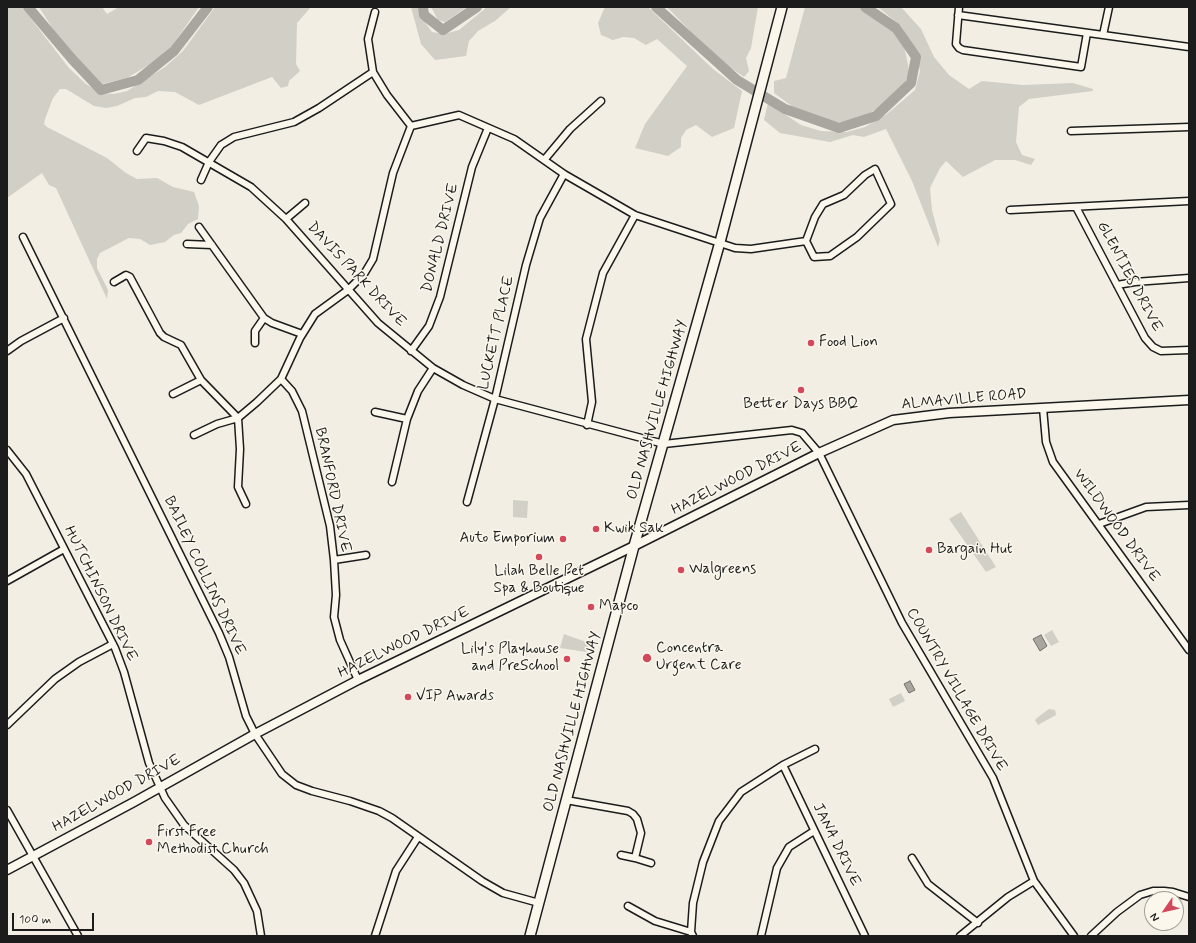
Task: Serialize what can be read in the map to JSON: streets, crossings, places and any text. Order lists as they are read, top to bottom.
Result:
{
  "streets": {
    "main road": ["OLD NASHVILLE HIGHWAY"],
    "street": [
      "DONALD DRIVE",
      "DAVIS PARK DRIVE",
      "GLENTIES DRIVE",
      "LUCKETT PLACE",
      "ALMAVILLE ROAD",
      "HAZELWOOD DRIVE",
      "BRANFORD DRIVE",
      "WILDWOOD DRIVE",
      "BAILEY COLLINS DRIVE",
      "HUTCHINSON DRIVE",
      "COUNTRY VILLAGE DRIVE",
      "JANA DRIVE"
    ]
  },
  "crossings": [
    ["DONALD DRIVE", "DAVIS PARK DRIVE"],
    ["DAVIS PARK DRIVE", "LUCKETT PLACE"],
    ["DAVIS PARK DRIVE", "OLD NASHVILLE HIGHWAY"],
    ["ALMAVILLE ROAD", "HAZELWOOD DRIVE"],
    ["ALMAVILLE ROAD", "WILDWOOD DRIVE"],
    ["ALMAVILLE ROAD", "COUNTRY VILLAGE DRIVE"],
    ["OLD NASHVILLE HIGHWAY", "HAZELWOOD DRIVE"],
    ["OLD NASHVILLE HIGHWAY", "BAILEY COLLINS DRIVE"],
    ["HAZELWOOD DRIVE", "BRANFORD DRIVE"],
    ["HAZELWOOD DRIVE", "BAILEY COLLINS DRIVE"],
    ["HAZELWOOD DRIVE", "HUTCHINSON DRIVE"],
    ["HAZELWOOD DRIVE", "COUNTRY VILLAGE DRIVE"]
  ],
  "places": [
    "Food Lion",
    "Better Days BBQ",
    "Kwik Sak",
    "Auto Emporium",
    "Bargain Hut",
    "Lilah Belle Pet Spa & Boutique",
    "Walgreens",
    "Mapco",
    "Concentra Urgent Care",
    "Lily's Playhouse and PreSchool",
    "VIP Awards",
    "First Free Methodist Church"
  ],
  "scale_bar": "100 m",
  "north": "bottom left"
}
